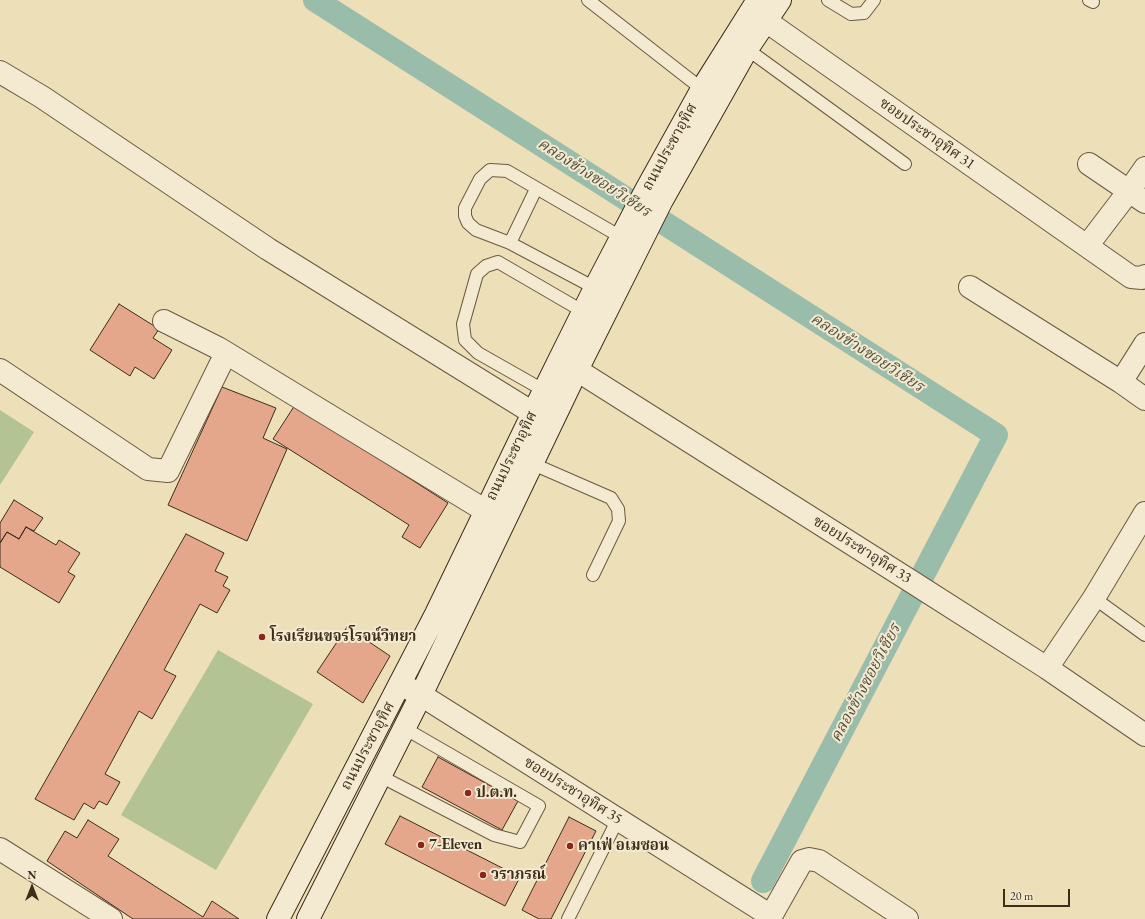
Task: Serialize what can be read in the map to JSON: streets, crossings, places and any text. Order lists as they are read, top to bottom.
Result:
{
  "streets": {
    "street": [
      "ซอยประชาอุทิศ 31",
      "ถนนประชาอุทิศ",
      "ซอยประชาอุทิศ 33",
      "ซอยประชาอุทิศ 35"
    ]
  },
  "crossings": [
    ["ซอยประชาอุทิศ 31", "ถนนประชาอุทิศ"],
    ["ถนนประชาอุทิศ", "ซอยประชาอุทิศ 33"],
    ["ถนนประชาอุทิศ", "ซอยประชาอุทิศ 35"]
  ],
  "water": ["คลองข้างซอยวิเชียร"],
  "places": [
    "โรงเรียนขจรโรจน์วิทยา",
    "ป.ต.ท.",
    "7-Eleven",
    "คาเฟ่ อเมซอน",
    "วราภรณ์"
  ],
  "scale_bar": "20 m",
  "north": "top"
}
